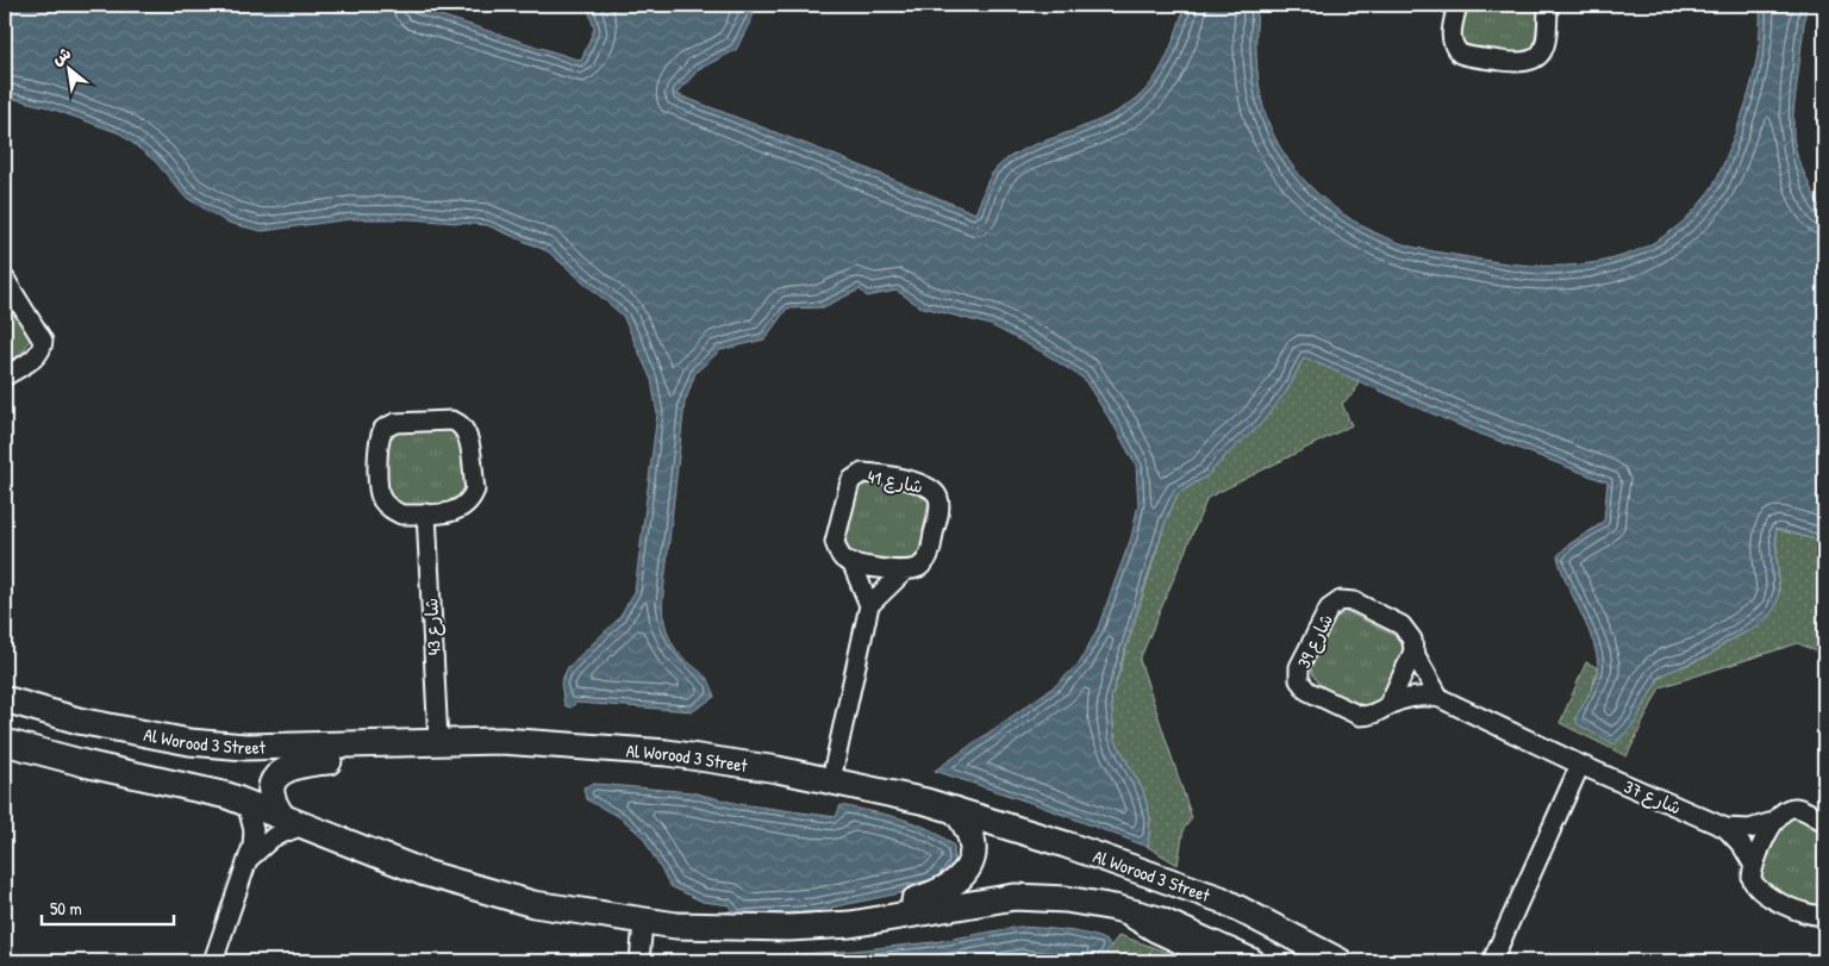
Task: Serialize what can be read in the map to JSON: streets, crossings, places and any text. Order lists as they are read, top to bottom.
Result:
{
  "streets": {
    "street": [
      "شارع 41",
      "شارع 43",
      "شارع 39",
      "Al Worood 3 Street",
      "شارع 37"
    ]
  },
  "crossings": [
    ["شارع 43", "Al Worood 3 Street"],
    ["شارع 39", "شارع 37"]
  ],
  "scale_bar": "50 m",
  "north": "top left"
}
